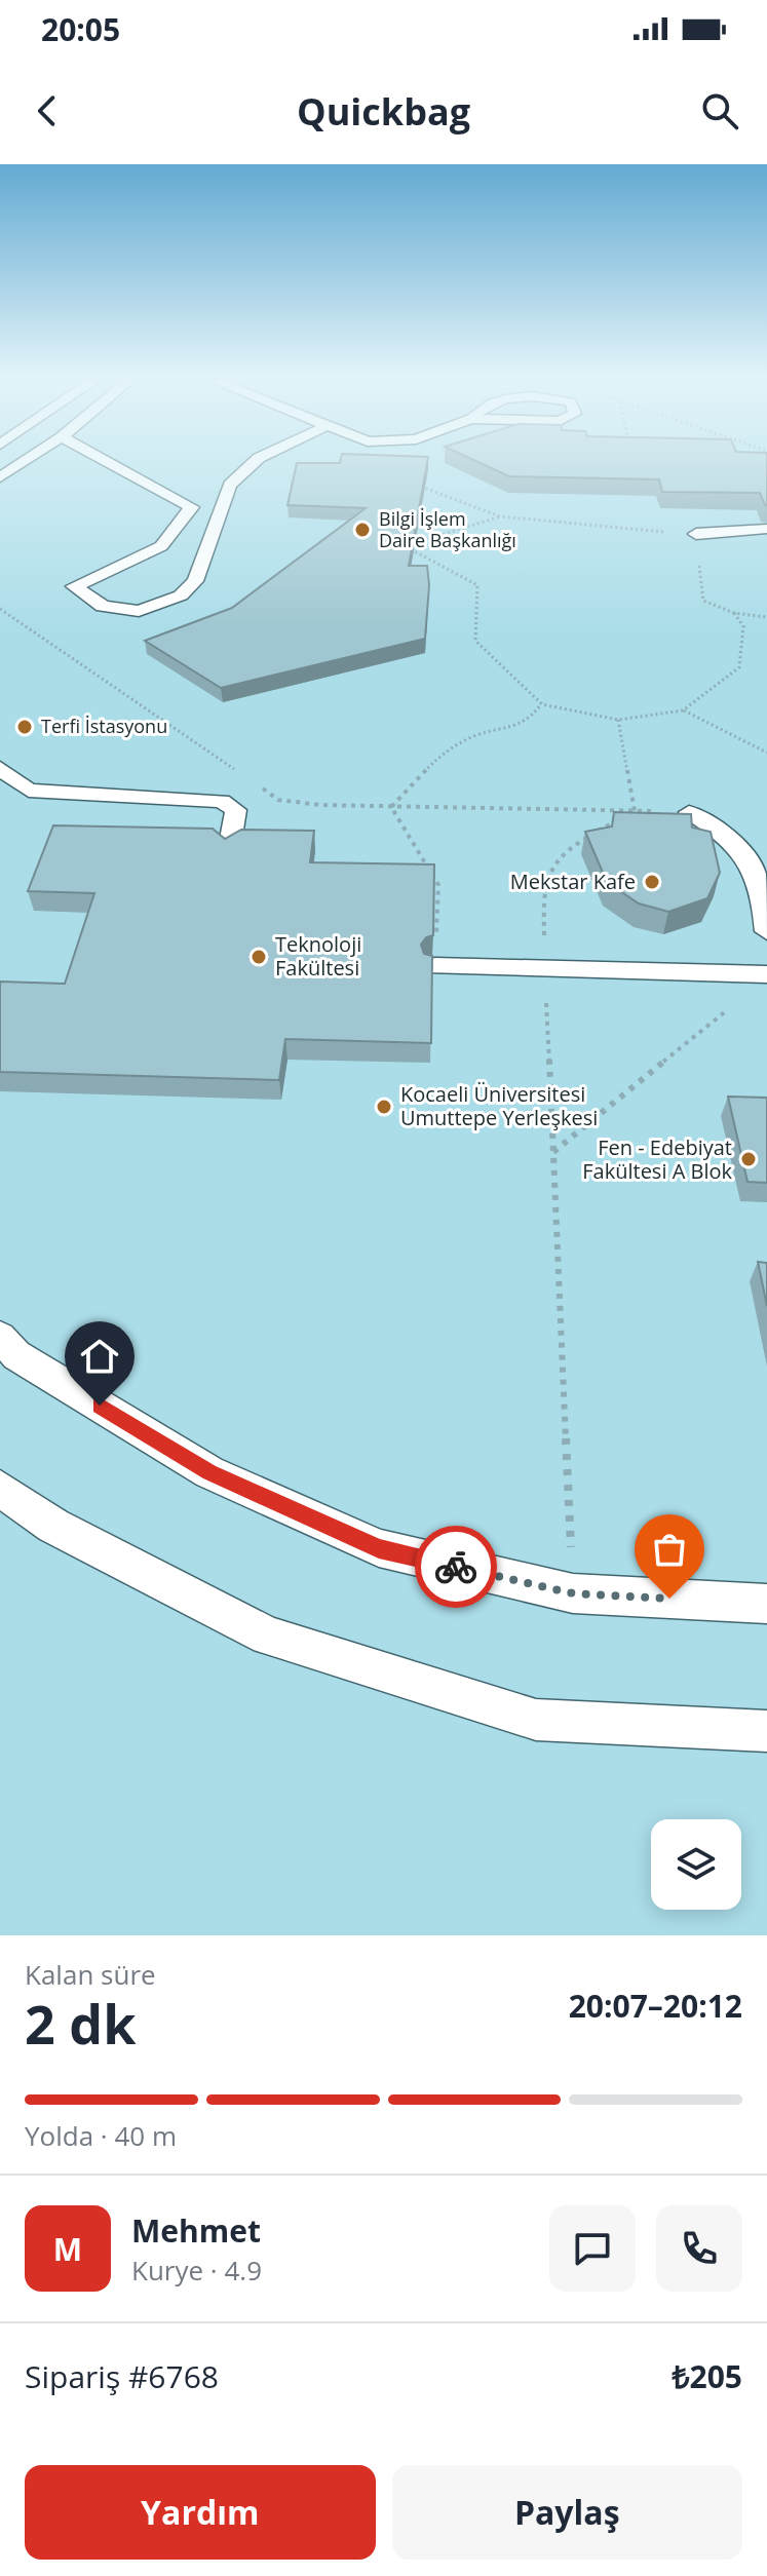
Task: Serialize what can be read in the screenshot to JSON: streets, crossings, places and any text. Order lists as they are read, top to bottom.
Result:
{
  "places": [
    "Bilgi İşlem Daire Başkanlığı",
    "Terfi İstasyonu",
    "Mekstar Kafe",
    "Teknoloji Fakültesi",
    "Kocaeli Üniversitesi Umuttepe Yerleşkesi",
    "Fen - Edebiyat Fakültesi A Blok"
  ],
  "page": {
    "status": "20:05",
    "header": "Quickbag",
    "heading": ["2 dk", "Kalan süre", "20:07–20:12"],
    "panel": [
      "Mehmet",
      "Kurye · 4.9",
      "Sipariş #6768",
      "₺205"
    ],
    "bar": "Yolda · 40 m",
    "round": "M",
    "buttons": ["Yardım", "Paylaş"]
  }
}
